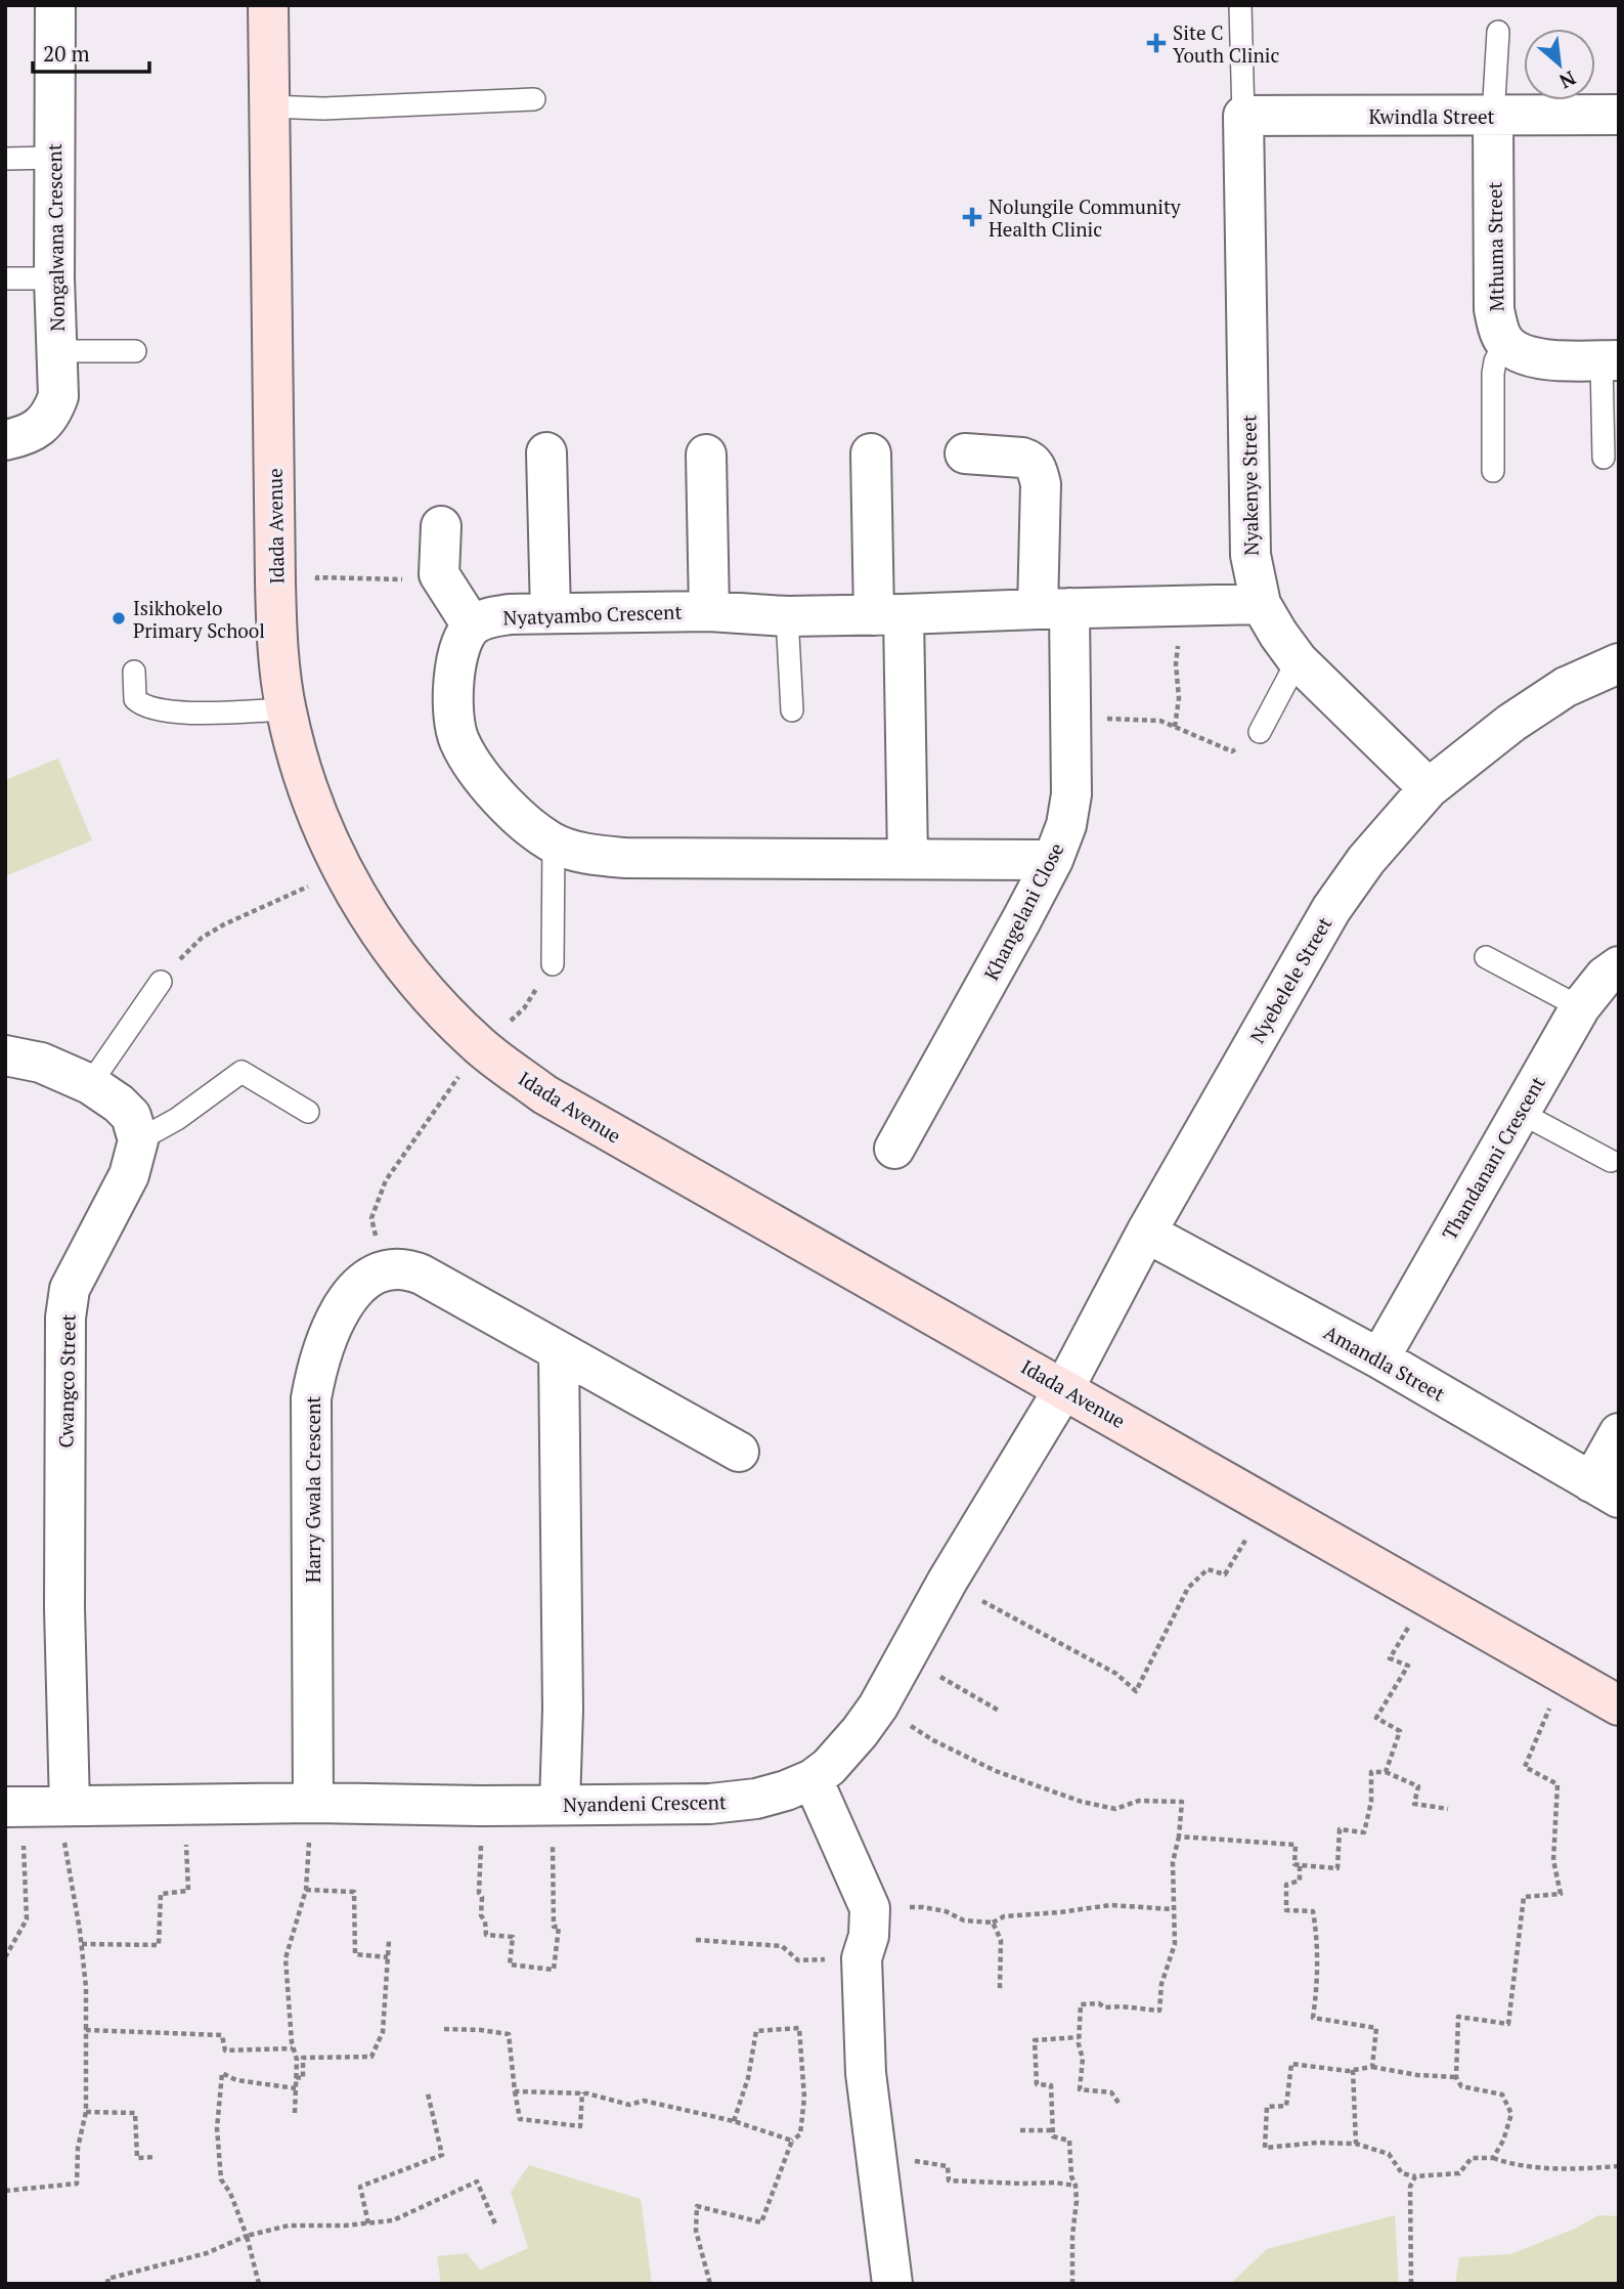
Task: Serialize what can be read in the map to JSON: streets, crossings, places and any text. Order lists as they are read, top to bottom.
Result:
{
  "streets": {
    "street": [
      "Kwindla Street",
      "Nongalwana Crescent",
      "Mthuma Street",
      "Nyakenye Street",
      "Idada Avenue",
      "Nyatyambo Crescent",
      "Khangelani Close",
      "Nyebelele Street",
      "Thandanani Crescent",
      "Amandla Street",
      "Cwangco Street",
      "Harry Gwala Crescent",
      "Nyandeni Crescent"
    ]
  },
  "crossings": [
    ["Kwindla Street", "Mthuma Street"],
    ["Kwindla Street", "Nyakenye Street"],
    ["Nyakenye Street", "Nyatyambo Crescent"],
    ["Nyakenye Street", "Nyebelele Street"],
    ["Idada Avenue", "Nyebelele Street"],
    ["Idada Avenue", "Nyandeni Crescent"],
    ["Nyatyambo Crescent", "Khangelani Close"],
    ["Nyebelele Street", "Amandla Street"],
    ["Nyebelele Street", "Nyandeni Crescent"],
    ["Thandanani Crescent", "Amandla Street"],
    ["Cwangco Street", "Nyandeni Crescent"],
    ["Harry Gwala Crescent", "Nyandeni Crescent"]
  ],
  "places": {
    "health": ["Site C Youth Clinic", "Nolungile Community Health Clinic"],
    "other": ["Isikhokelo Primary School"]
  },
  "scale_bar": "20 m",
  "north": "bottom right"
}
